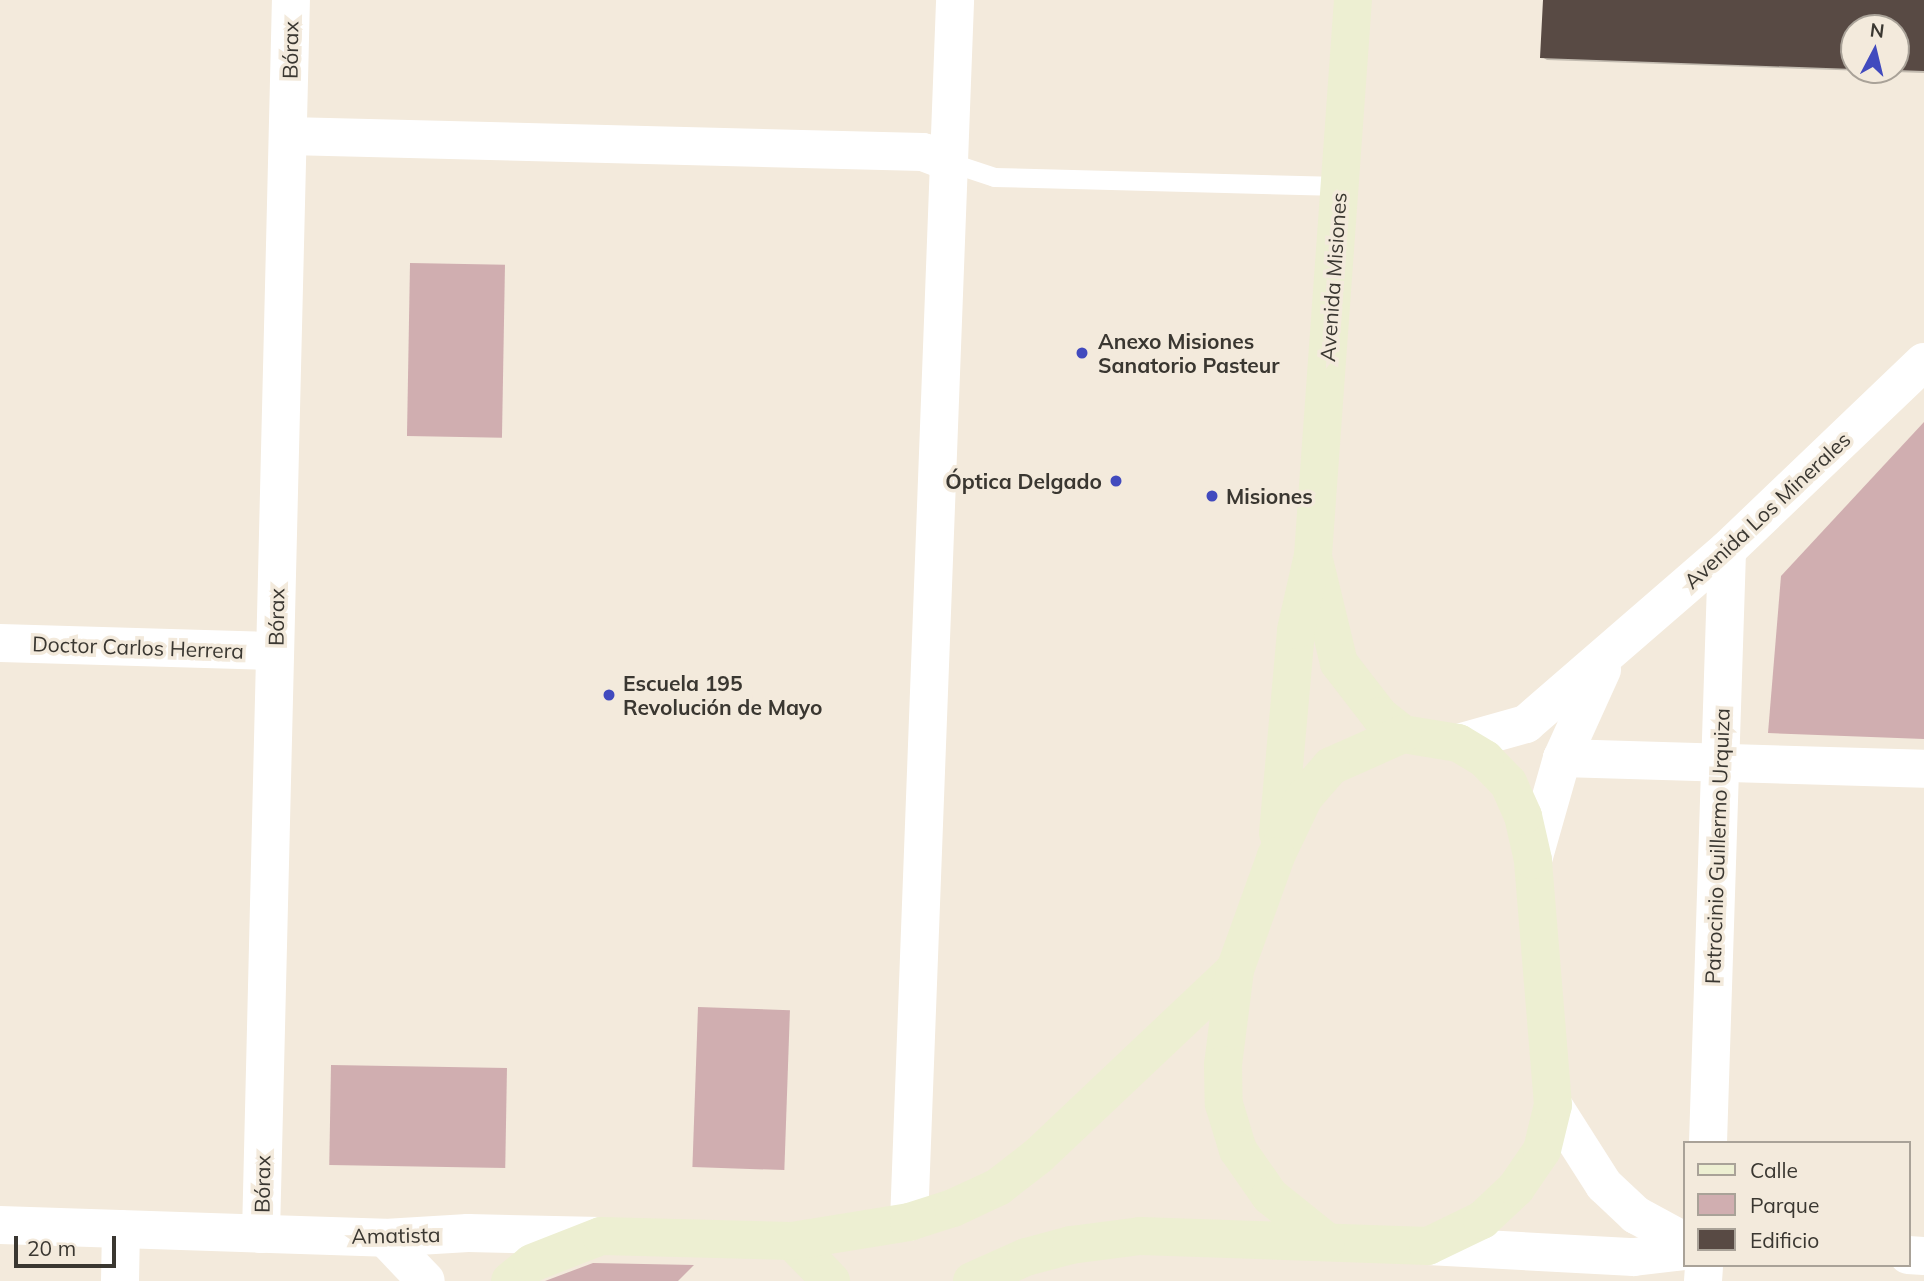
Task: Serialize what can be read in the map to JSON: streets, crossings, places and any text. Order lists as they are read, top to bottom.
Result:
{
  "streets": {
    "main road": ["Avenida Misiones", "Amatista"],
    "street": [
      "Bórax",
      "Avenida Los Minerales",
      "Doctor Carlos Herrera",
      "Patrocinio Guillermo Urquiza"
    ]
  },
  "crossings": [
    ["Bórax", "Doctor Carlos Herrera"],
    ["Bórax", "Amatista"],
    ["Avenida Los Minerales", "Patrocinio Guillermo Urquiza"]
  ],
  "places": [
    "Anexo Misiones Sanatorio Pasteur",
    "Óptica Delgado",
    "Misiones",
    "Escuela 195 Revolución de Mayo"
  ],
  "legend": ["Calle", "Parque", "Edificio"],
  "scale_bar": "20 m",
  "north": "top"
}
